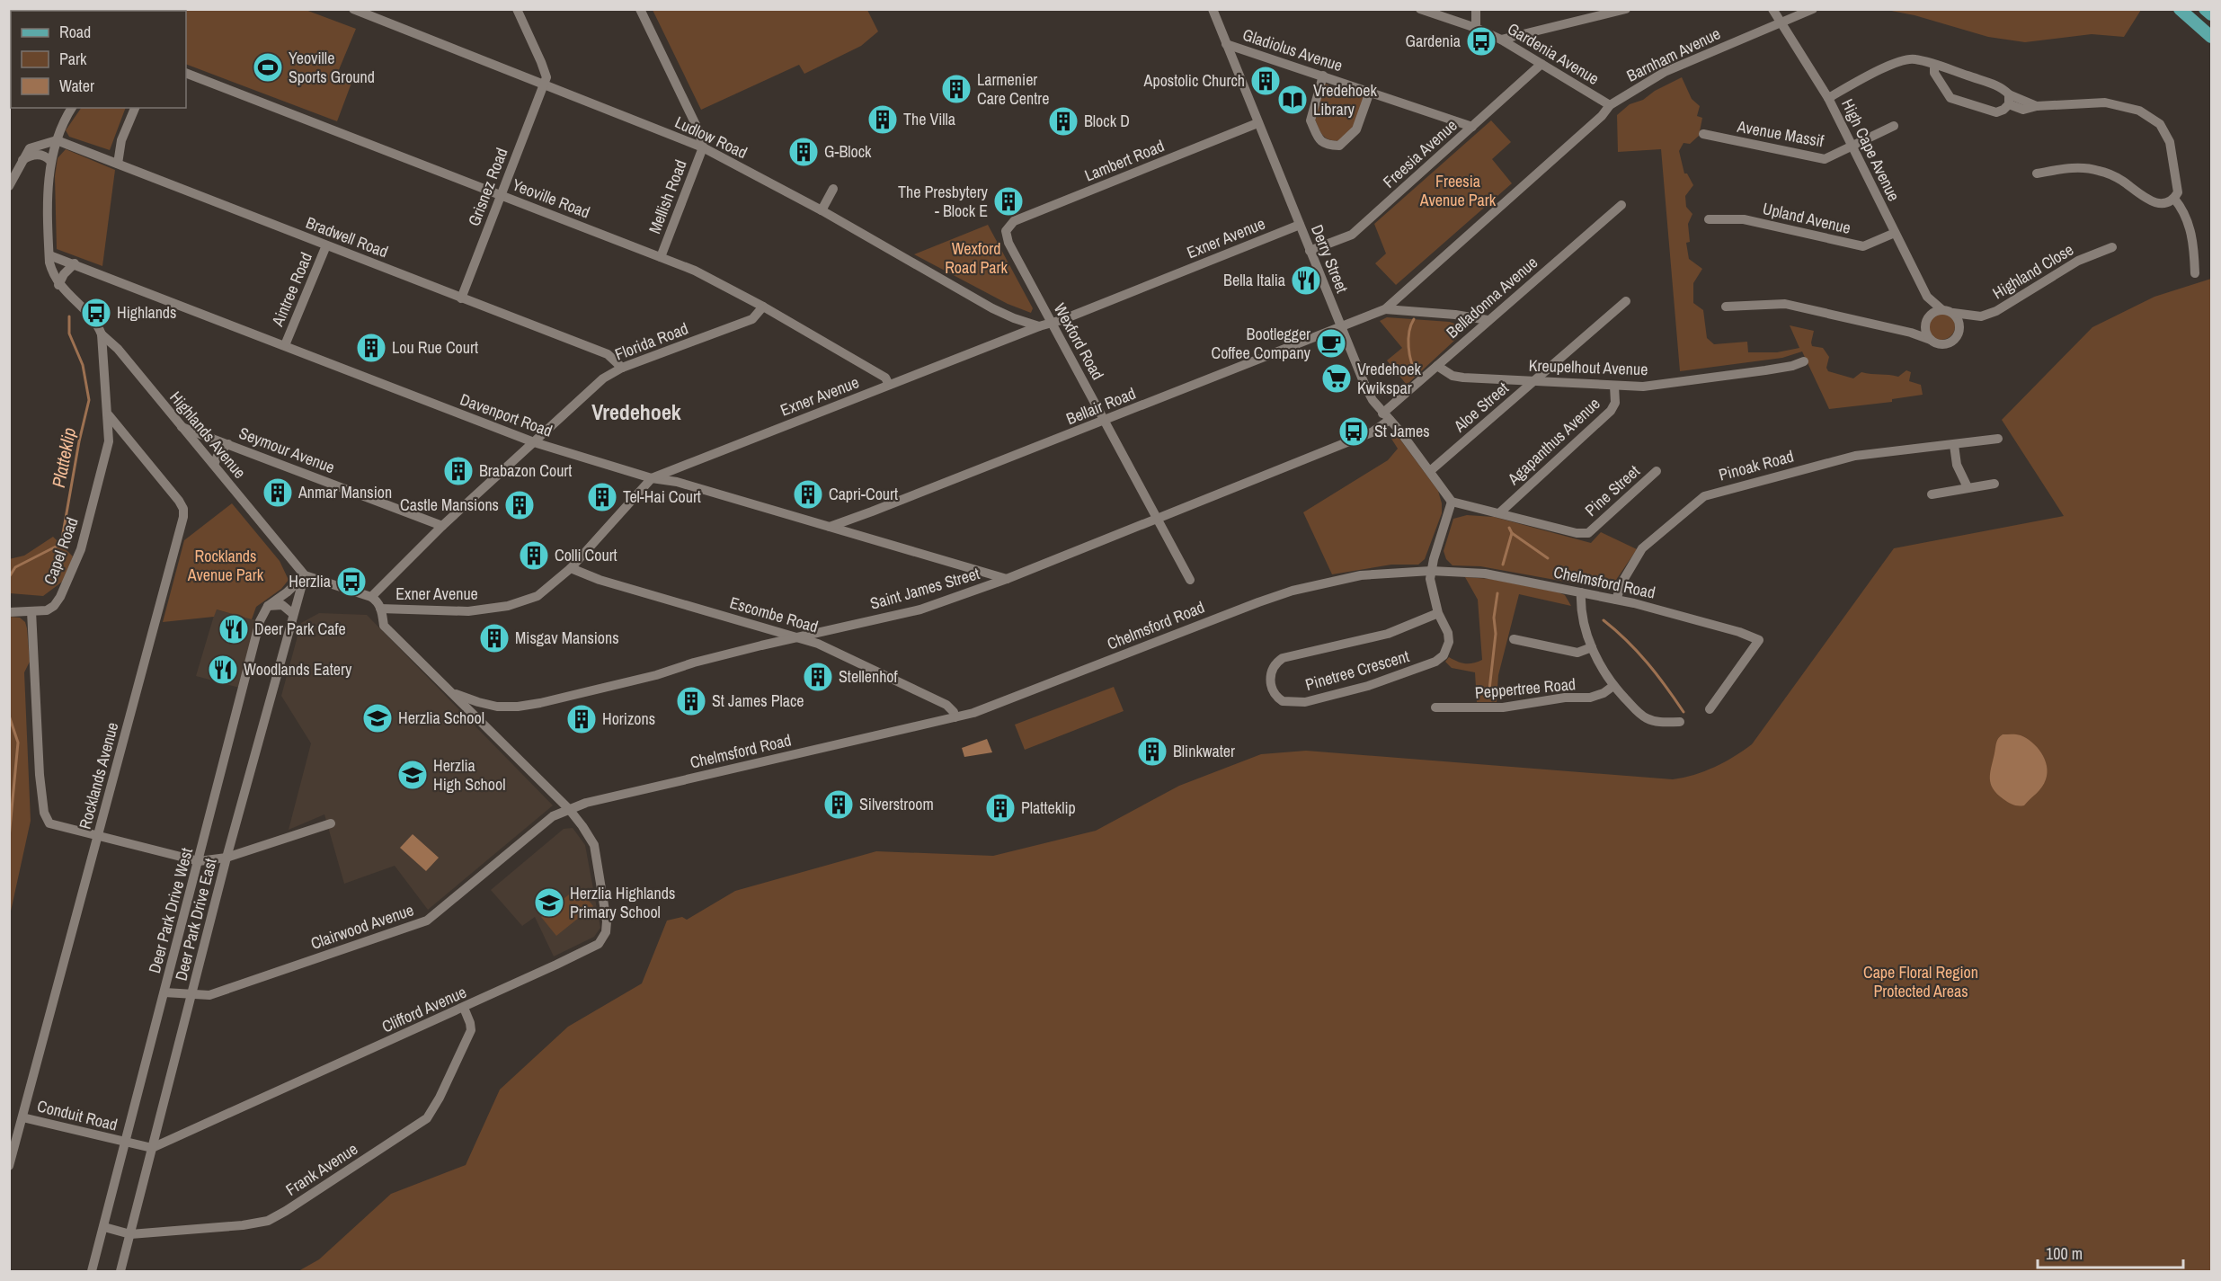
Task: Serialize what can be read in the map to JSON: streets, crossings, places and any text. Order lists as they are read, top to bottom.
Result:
{
  "streets": {
    "street": [
      "Gladiolus Avenue",
      "Gardenia Avenue",
      "Barnham Avenue",
      "Avenue Massif",
      "Ludlow Road",
      "High Cape Avenue",
      "Freesia Avenue",
      "Lambert Road",
      "Grisnez Road",
      "Mellish Road",
      "Yeoville Road",
      "Upland Avenue",
      "Bradwell Road",
      "Exner Avenue",
      "Derry Street",
      "Highland Close",
      "Aintree Road",
      "Belladonna Avenue",
      "Florida Road",
      "Wexford Road",
      "Kreupelhout Avenue",
      "Bellair Road",
      "Aloe Street",
      "Davenport Road",
      "Highlands Avenue",
      "Agapanthus Avenue",
      "Seymour Avenue",
      "Pinoak Road",
      "Pine Street",
      "Capel Road",
      "Chelmsford Road",
      "Saint James Street",
      "Escombe Road",
      "Pinetree Crescent",
      "Peppertree Road",
      "Rocklands Avenue",
      "Deer Park Drive West",
      "Deer Park Drive East",
      "Clairwood Avenue",
      "Clifford Avenue",
      "Conduit Road",
      "Frank Avenue"
    ]
  },
  "crossings": [
    ["Gladiolus Avenue", "Freesia Avenue"],
    ["Gladiolus Avenue", "Derry Street"],
    ["Gardenia Avenue", "Barnham Avenue"],
    ["Gardenia Avenue", "Freesia Avenue"],
    ["Barnham Avenue", "High Cape Avenue"],
    ["Barnham Avenue", "Bellair Road"],
    ["Avenue Massif", "High Cape Avenue"],
    ["Ludlow Road", "Grisnez Road"],
    ["Ludlow Road", "Mellish Road"],
    ["Ludlow Road", "Exner Avenue"],
    ["High Cape Avenue", "Upland Avenue"],
    ["High Cape Avenue", "Highland Close"],
    ["Freesia Avenue", "Derry Street"],
    ["Lambert Road", "Derry Street"],
    ["Lambert Road", "Wexford Road"],
    ["Grisnez Road", "Yeoville Road"],
    ["Grisnez Road", "Bradwell Road"],
    ["Mellish Road", "Yeoville Road"],
    ["Yeoville Road", "Exner Avenue"],
    ["Yeoville Road", "Florida Road"],
    ["Bradwell Road", "Aintree Road"],
    ["Bradwell Road", "Florida Road"],
    ["Exner Avenue", "Derry Street"],
    ["Exner Avenue", "Wexford Road"],
    ["Exner Avenue", "Davenport Road"],
    ["Exner Avenue", "Escombe Road"],
    ["Derry Street", "Belladonna Avenue"],
    ["Derry Street", "Bellair Road"],
    ["Derry Street", "Aloe Street"],
    ["Derry Street", "Saint James Street"],
    ["Aintree Road", "Davenport Road"],
    ["Belladonna Avenue", "Kreupelhout Avenue"],
    ["Belladonna Avenue", "Saint James Street"],
    ["Florida Road", "Davenport Road"],
    ["Florida Road", "Seymour Avenue"],
    ["Wexford Road", "Bellair Road"],
    ["Wexford Road", "Saint James Street"],
    ["Kreupelhout Avenue", "Aloe Street"],
    ["Kreupelhout Avenue", "Agapanthus Avenue"],
    ["Bellair Road", "Davenport Road"],
    ["Davenport Road", "Saint James Street"],
    ["Highlands Avenue", "Seymour Avenue"],
    ["Highlands Avenue", "Capel Road"],
    ["Highlands Avenue", "Deer Park Drive East"],
    ["Agapanthus Avenue", "Pine Street"],
    ["Pinoak Road", "Chelmsford Road"],
    ["Capel Road", "Rocklands Avenue"],
    ["Chelmsford Road", "Escombe Road"],
    ["Chelmsford Road", "Pinetree Crescent"],
    ["Chelmsford Road", "Clairwood Avenue"],
    ["Chelmsford Road", "Clifford Avenue"],
    ["Saint James Street", "Escombe Road"],
    ["Rocklands Avenue", "Conduit Road"],
    ["Deer Park Drive West", "Clairwood Avenue"],
    ["Deer Park Drive West", "Conduit Road"],
    ["Deer Park Drive West", "Frank Avenue"],
    ["Deer Park Drive East", "Clairwood Avenue"],
    ["Deer Park Drive East", "Clifford Avenue"],
    ["Deer Park Drive East", "Frank Avenue"],
    ["Clairwood Avenue", "Clifford Avenue"],
    ["Clifford Avenue", "Frank Avenue"]
  ],
  "districts": ["Vredehoek"],
  "water": ["Platteklip"],
  "parks": [
    "Freesia Avenue Park",
    "Wexford Road Park",
    "Rocklands Avenue Park",
    "Cape Floral Region Protected Areas"
  ],
  "places": {
    "bus stop": [
      "Gardenia",
      "Highlands",
      "St James",
      "Herzlia"
    ],
    "sports": ["Yeoville Sports Ground"],
    "building": [
      "Apostolic Church",
      "Larmenier Care Centre",
      "The Villa",
      "Block D",
      "G-Block",
      "The Presbytery - Block E",
      "Lou Rue Court",
      "Brabazon Court",
      "Anmar Mansion",
      "Capri-Court",
      "Tel-Hai Court",
      "Castle Mansions",
      "Colli Court",
      "Misgav Mansions",
      "Stellenhof",
      "St James Place",
      "Horizons",
      "Blinkwater",
      "Silverstroom",
      "Platteklip"
    ],
    "library": ["Vredehoek Library"],
    "restaurant": ["Bella Italia", "Deer Park Cafe", "Woodlands Eatery"],
    "cafe": ["Bootlegger Coffee Company"],
    "supermarket": ["Vredehoek Kwikspar"],
    "school or university": ["Herzlia School", "Herzlia High School", "Herzlia Highlands Primary School"]
  },
  "legend": ["Road", "Park", "Water"],
  "scale_bar": "100 m"
}
